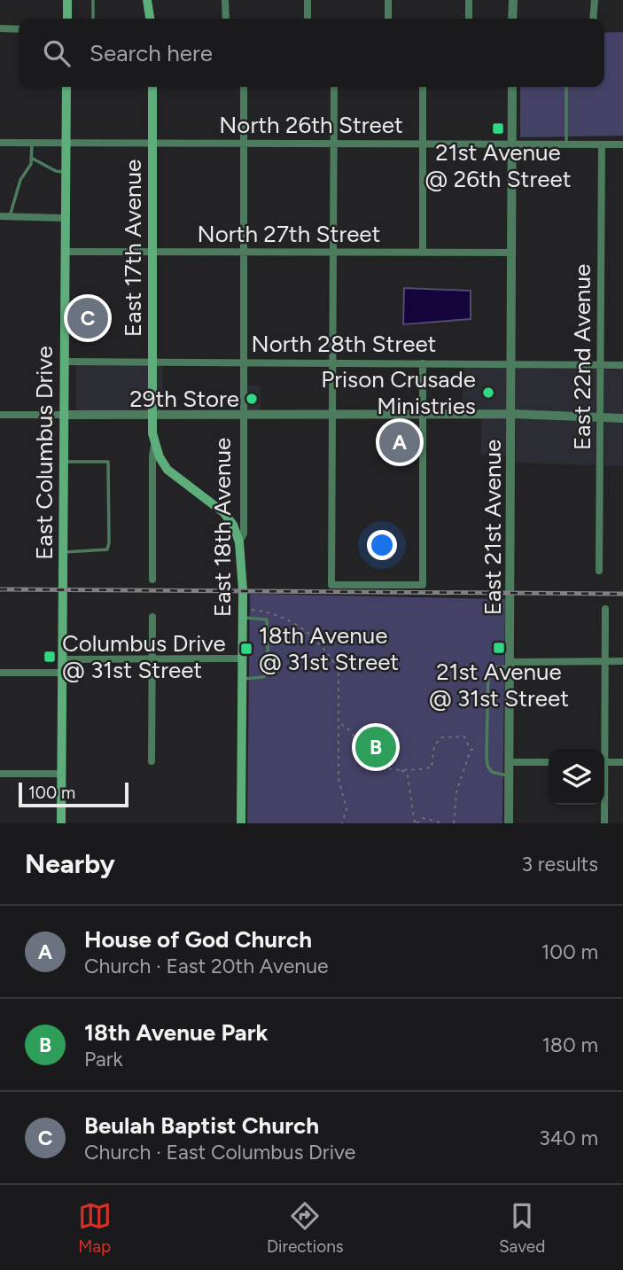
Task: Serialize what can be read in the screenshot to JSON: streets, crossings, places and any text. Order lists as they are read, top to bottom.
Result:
{
  "streets": {
    "main road": ["East 17th Avenue", "East Columbus Drive", "East 18th Avenue"],
    "street": [
      "North 26th Street",
      "North 27th Street",
      "North 28th Street",
      "East 22nd Avenue",
      "East 21st Avenue"
    ]
  },
  "crossings": [
    ["North 26th Street", "East 17th Avenue"],
    ["North 26th Street", "East 22nd Avenue"],
    ["North 26th Street", "East Columbus Drive"],
    ["North 26th Street", "East 18th Avenue"],
    ["North 26th Street", "East 21st Avenue"],
    ["North 27th Street", "East 17th Avenue"],
    ["North 27th Street", "East Columbus Drive"],
    ["North 27th Street", "East 18th Avenue"],
    ["North 27th Street", "East 21st Avenue"],
    ["East 17th Avenue", "North 28th Street"],
    ["North 28th Street", "East 22nd Avenue"],
    ["North 28th Street", "East Columbus Drive"],
    ["North 28th Street", "East 18th Avenue"],
    ["North 28th Street", "East 21st Avenue"]
  ],
  "places": {
    "transit": [
      "21st Avenue @ 26th Street",
      "21st Avenue @ 31st Street",
      "18th Avenue @ 31st Street",
      "Columbus Drive @ 31st Street"
    ],
    "other": ["Prison Crusade Ministries", "29th Store"]
  },
  "scale_bar": "100 m",
  "page": {
    "search": "Search here",
    "pins": ["C", "A", "B"],
    "scale": "100 m",
    "heading": ["Nearby", "3 results"],
    "list": [
      {
        "mark": "A",
        "name": "House of God Church",
        "note": "Church · East 20th Avenue",
        "value": "100 m"
      },
      {
        "mark": "B",
        "name": "18th Avenue Park",
        "note": "Park",
        "value": "180 m"
      },
      {
        "mark": "C",
        "name": "Beulah Baptist Church",
        "note": "Church · East Columbus Drive",
        "value": "340 m"
      }
    ],
    "nav": ["Map", "Directions", "Saved"]
  }
}
